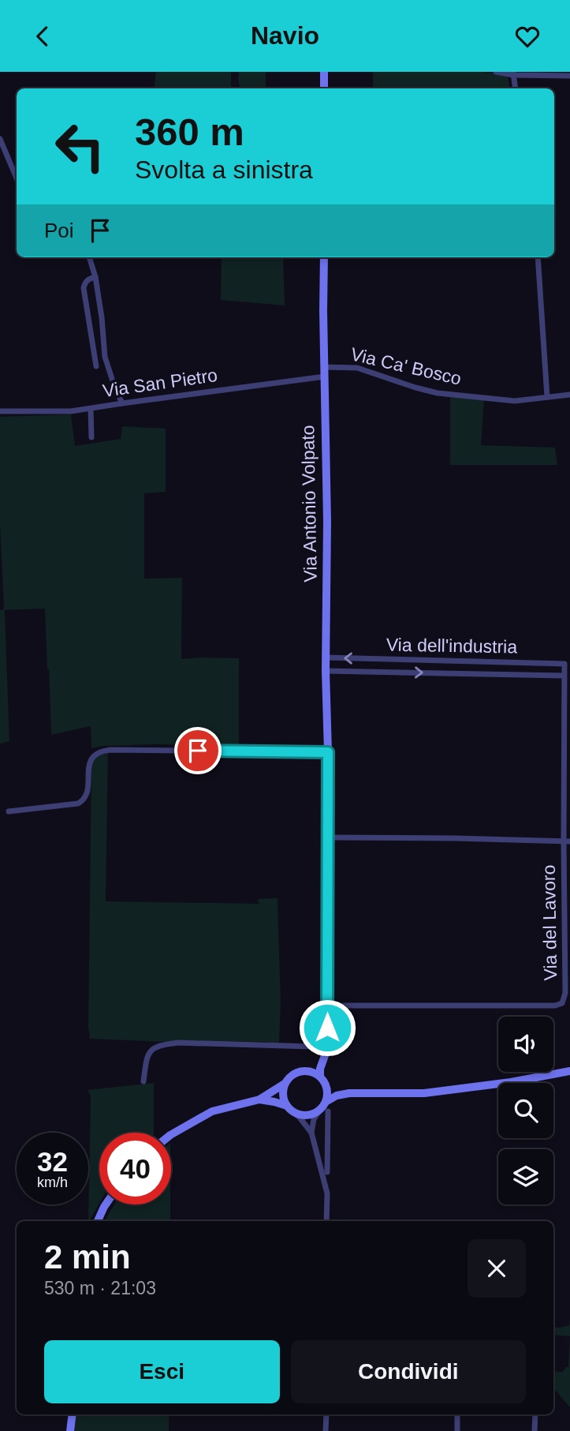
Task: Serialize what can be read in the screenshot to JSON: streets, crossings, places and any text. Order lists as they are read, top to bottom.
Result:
{
  "streets": {
    "street": [
      "Via Ca' Bosco",
      "Via San Pietro",
      "Via Antonio Volpato",
      "Via dell'industria",
      "Via del Lavoro"
    ]
  },
  "crossings": [
    ["Via Ca' Bosco", "Via San Pietro"],
    ["Via Ca' Bosco", "Via Antonio Volpato"],
    ["Via San Pietro", "Via Antonio Volpato"],
    ["Via Antonio Volpato", "Via dell'industria"],
    ["Via Antonio Volpato", "Via del Lavoro"]
  ],
  "page": {
    "header": "Navio",
    "turn": ["360 m", "Svolta a sinistra"],
    "then": "Poi",
    "speed": "32 km/h",
    "limit": "40",
    "heading": ["2 min", "530 m · 21:03"],
    "buttons": ["Esci", "Condividi"]
  }
}
